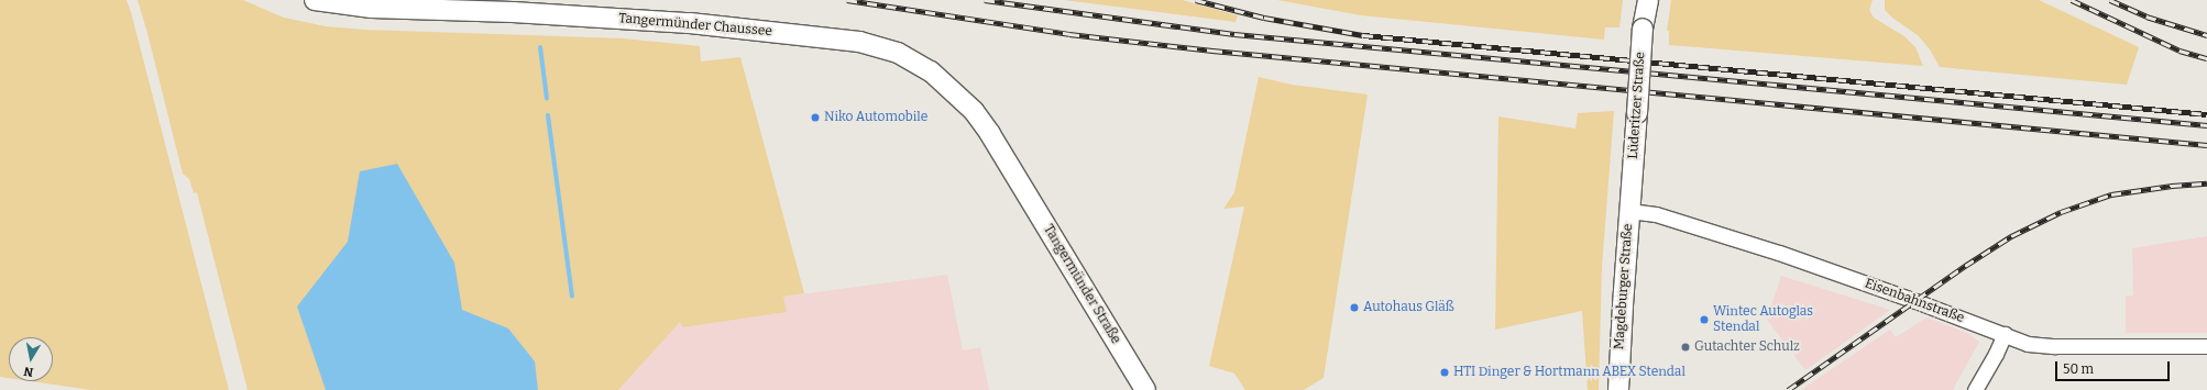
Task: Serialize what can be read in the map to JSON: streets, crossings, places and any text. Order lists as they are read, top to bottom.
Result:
{
  "streets": {
    "main road": [
      "Tangermünder Chaussee",
      "Lüderitzer Straße",
      "Tangermünder Straße",
      "Magdeburger Straße"
    ],
    "street": ["Eisenbahnstraße"]
  },
  "crossings": [
    ["Tangermünder Chaussee", "Tangermünder Straße"],
    ["Lüderitzer Straße", "Magdeburger Straße"],
    ["Lüderitzer Straße", "Eisenbahnstraße"],
    ["Magdeburger Straße", "Eisenbahnstraße"]
  ],
  "places": [
    "Niko Automobile",
    "Autohaus Gläß",
    "Wintec Autoglas Stendal",
    "Gutachter Schulz",
    "HTI Dinger & Hortmann ABEX Stendal"
  ],
  "scale_bar": "50 m",
  "north": "bottom"
}
